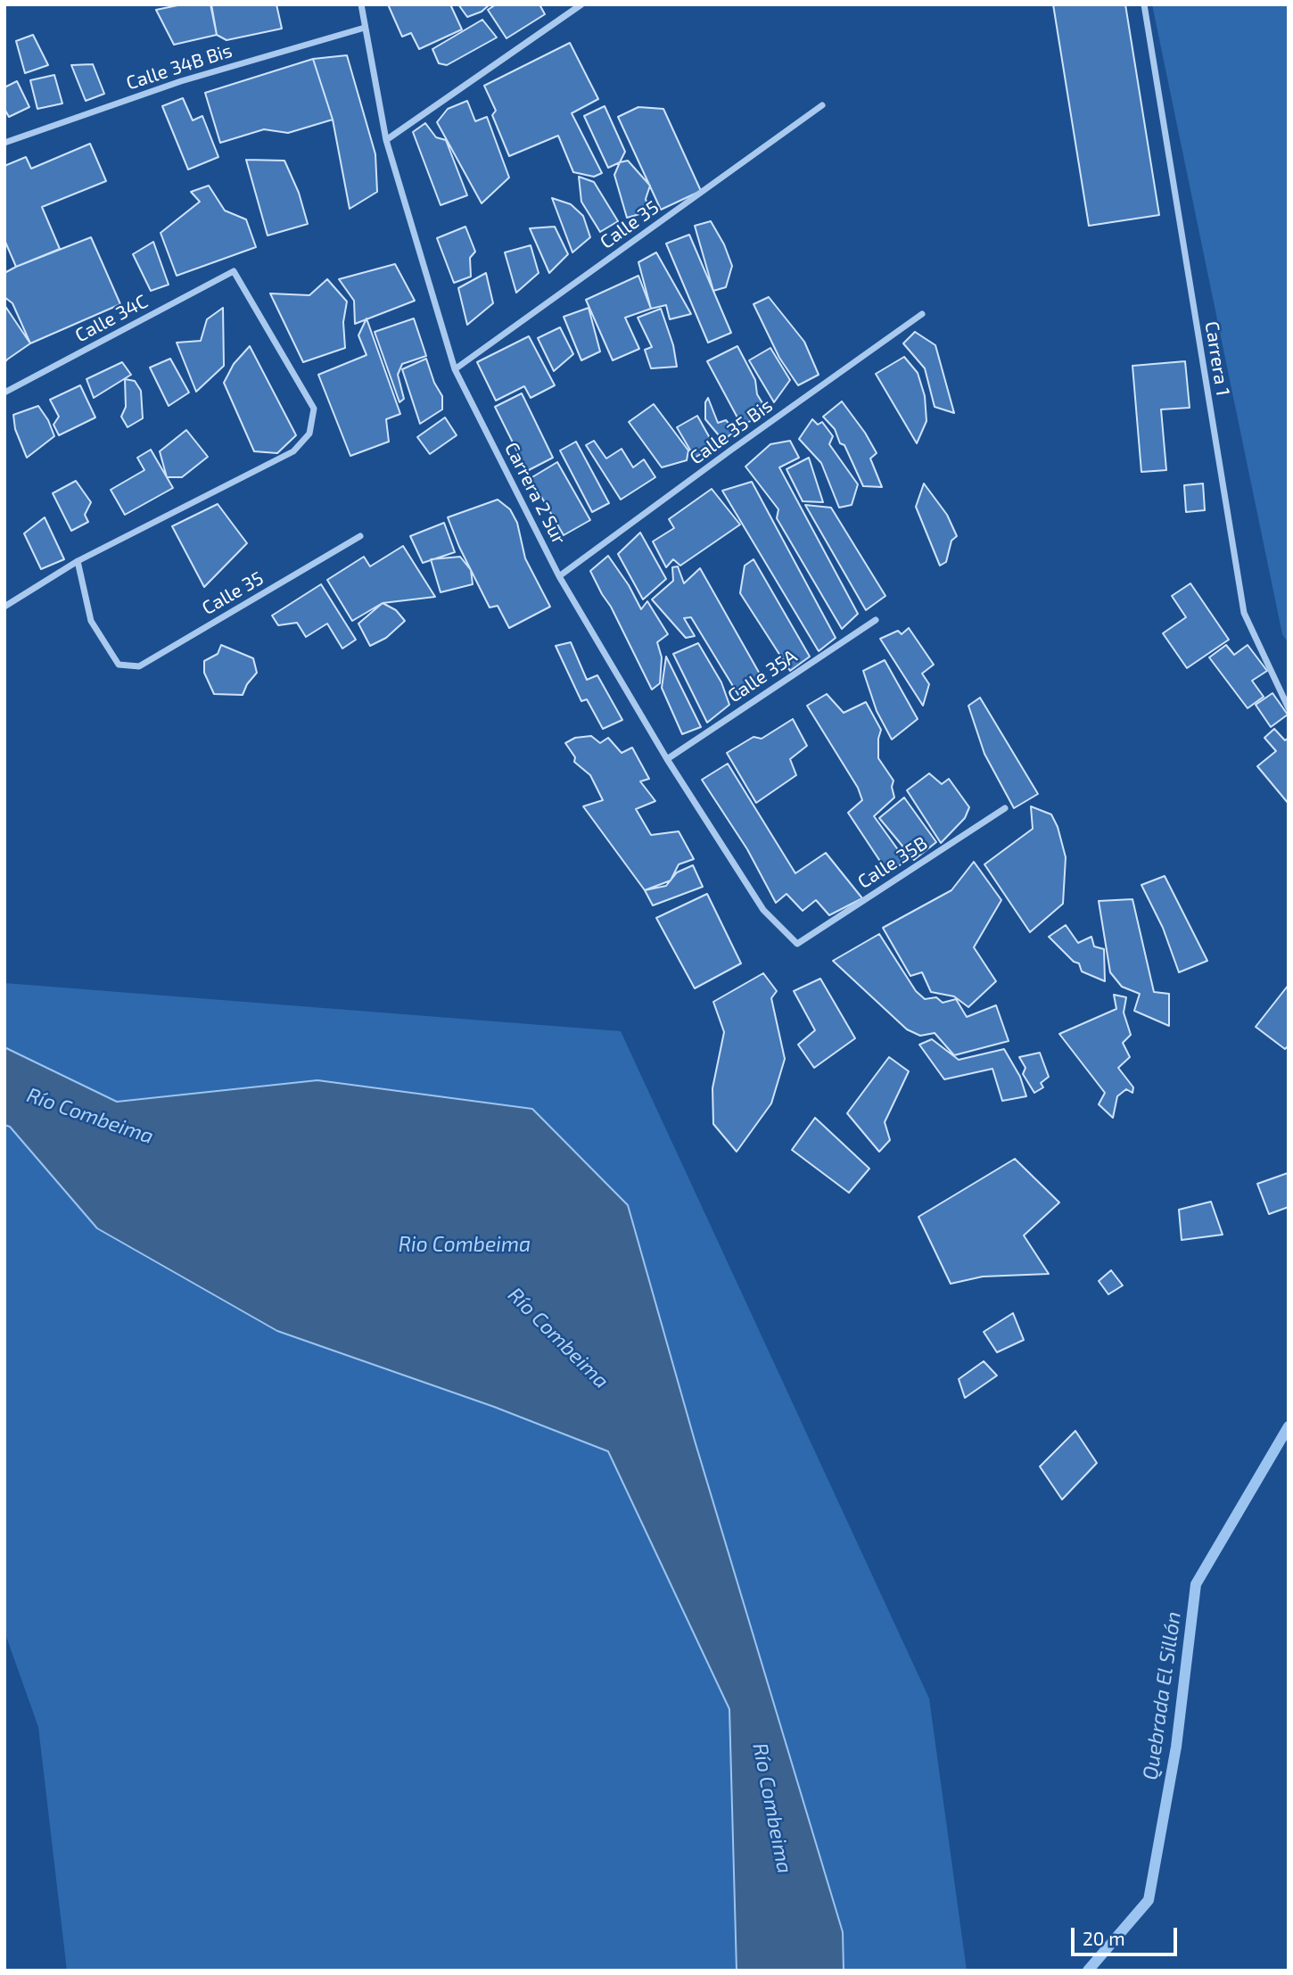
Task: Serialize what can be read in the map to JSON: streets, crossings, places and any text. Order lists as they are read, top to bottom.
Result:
{
  "streets": {
    "street": [
      "Calle 34B Bis",
      "Calle 35",
      "Calle 34C",
      "Carrera 1",
      "Calle 35 Bis",
      "Carrera 2 Sur",
      "Calle 35A",
      "Calle 35B"
    ]
  },
  "crossings": [
    ["Calle 34B Bis", "Carrera 2 Sur"],
    ["Calle 35", "Calle 34C"],
    ["Calle 35", "Carrera 2 Sur"],
    ["Calle 35 Bis", "Carrera 2 Sur"],
    ["Carrera 2 Sur", "Calle 35A"],
    ["Carrera 2 Sur", "Calle 35B"]
  ],
  "water": ["Río Combeima", "Rio Combeima", "Quebrada El Sillón"],
  "scale_bar": "20 m"
}
